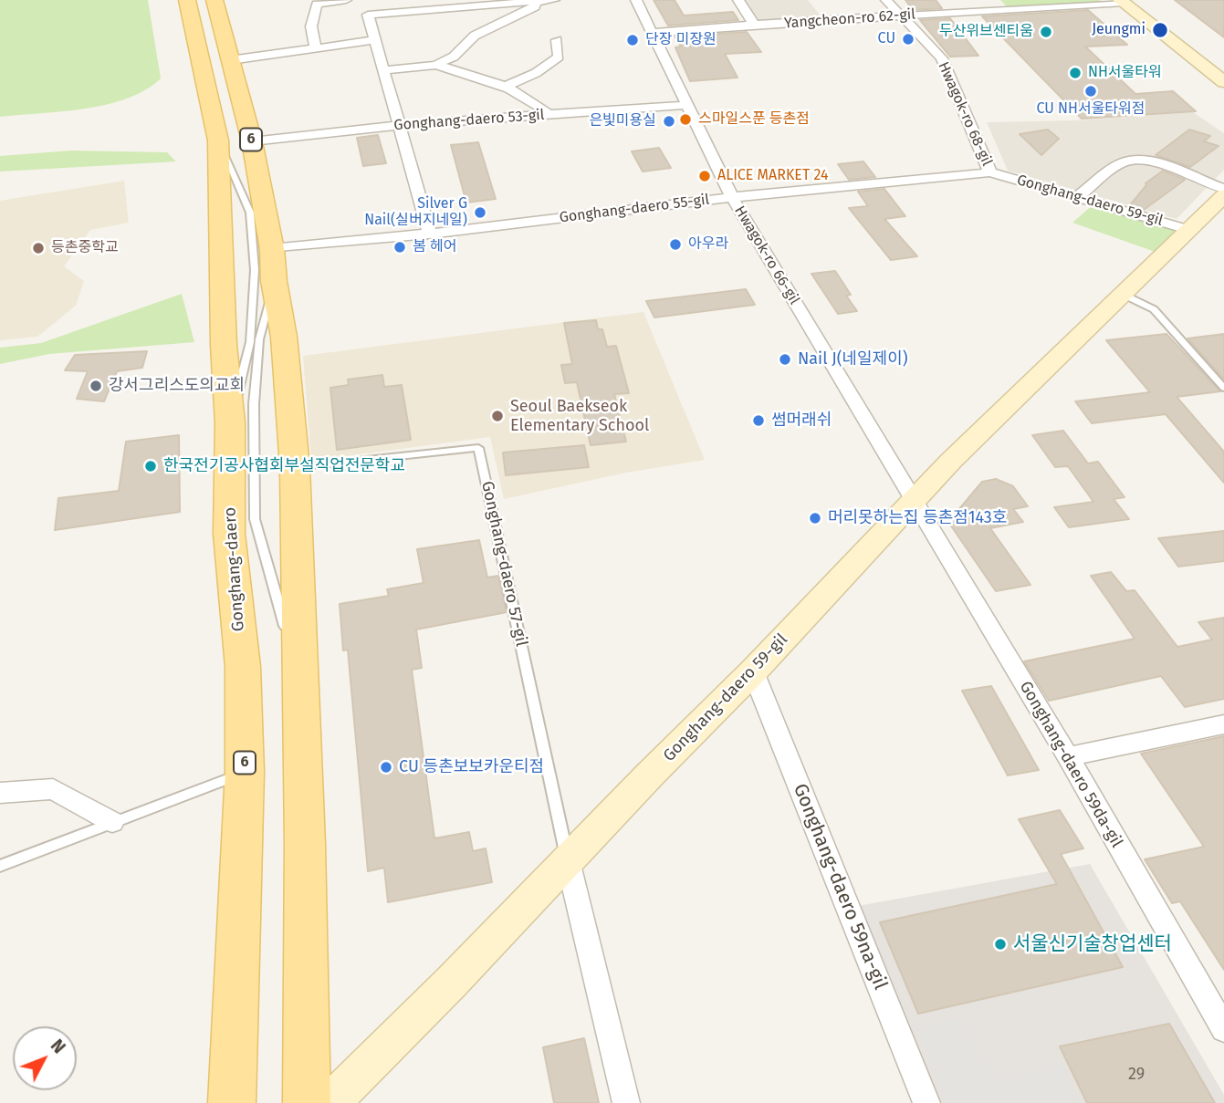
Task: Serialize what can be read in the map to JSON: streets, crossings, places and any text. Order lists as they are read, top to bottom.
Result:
{
  "streets": {
    "main road": ["6", "Gonghang-daero 59-gil", "Gonghang-daero"],
    "street": [
      "Yangcheon-ro 62-gil",
      "Hwagok-ro 68-gil",
      "Gonghang-daero 53-gil",
      "Gonghang-daero 55-gil",
      "Hwagok-ro 66-gil",
      "Gonghang-daero 59da-gil",
      "Gonghang-daero 59na-gil"
    ],
    "lane": ["Gonghang-daero 57-gil"]
  },
  "crossings": [
    ["Yangcheon-ro 62-gil", "Hwagok-ro 68-gil"],
    ["Yangcheon-ro 62-gil", "Hwagok-ro 66-gil"],
    ["Hwagok-ro 68-gil", "Gonghang-daero 59-gil"],
    ["Hwagok-ro 68-gil", "Gonghang-daero 55-gil"],
    ["Gonghang-daero 53-gil", "6"],
    ["Gonghang-daero 53-gil", "Hwagok-ro 66-gil"],
    ["6", "Gonghang-daero 55-gil"],
    ["6", "Gonghang-daero 57-gil"],
    ["Gonghang-daero 59-gil", "Gonghang-daero 55-gil"],
    ["Gonghang-daero 59-gil", "Hwagok-ro 66-gil"],
    ["Gonghang-daero 59-gil", "Gonghang-daero 57-gil"],
    ["Gonghang-daero 59-gil", "Gonghang-daero 59da-gil"],
    ["Gonghang-daero 59-gil", "Gonghang-daero 59na-gil"],
    ["Gonghang-daero 55-gil", "Hwagok-ro 66-gil"],
    ["Hwagok-ro 66-gil", "Gonghang-daero 59da-gil"]
  ],
  "places": [
    "Jeungmi",
    "두산위브센티움",
    "CU",
    "단장 미장원",
    "NH서울타워",
    "CU NH서울타워점",
    "스마일스푼 등촌점",
    "은빛미용실",
    "ALICE MARKET 24",
    "Silver G Nail(실버지네일)",
    "아우라",
    "봄 헤어",
    "등촌중학교",
    "Nail J(네일제이)",
    "강서그리스도의교회",
    "Seoul Baekseok Elementary School",
    "썸머래쉬",
    "한국전기공사협회부설직업전문학교",
    "머리못하는집 등촌점143호",
    "CU 등촌보보카운티점",
    "서울신기술창업센터"
  ],
  "house_numbers": ["29"],
  "north": "top right"
}
